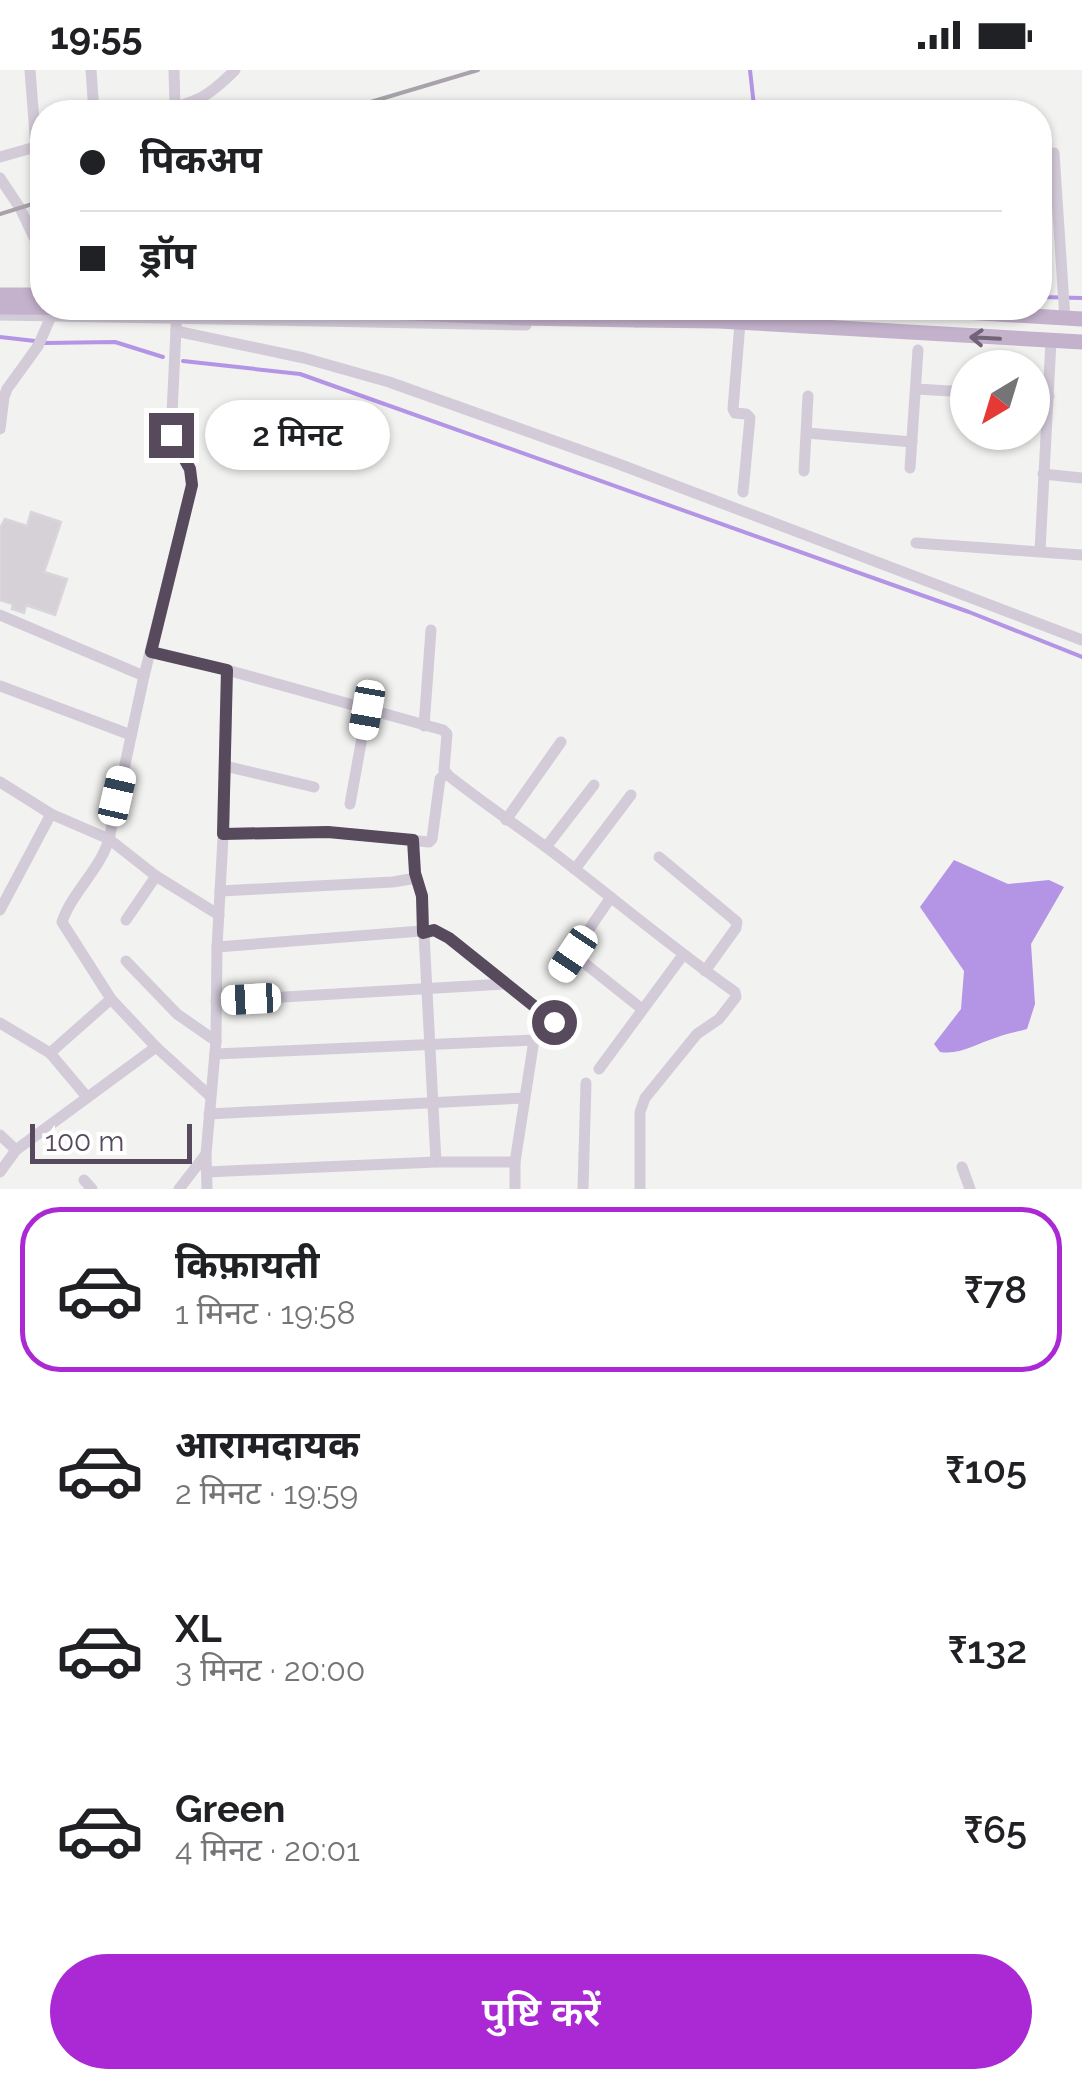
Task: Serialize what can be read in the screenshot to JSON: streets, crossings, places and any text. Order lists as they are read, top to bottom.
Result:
{
  "scale_bar": "100 m",
  "north": "bottom left",
  "page": {
    "status": "19:55",
    "banner": ["पिकअप", "ड्रॉप"],
    "bubble": "2 मिनट",
    "scale": "100 m",
    "list": [
      {
        "name": "किफ़ायती",
        "note": "1 मिनट · 19:58",
        "value": "₹78"
      },
      {
        "name": "आरामदायक",
        "note": "2 मिनट · 19:59",
        "value": "₹105"
      },
      {
        "name": "XL",
        "note": "3 मिनट · 20:00",
        "value": "₹132"
      },
      {
        "name": "Green",
        "note": "4 मिनट · 20:01",
        "value": "₹65"
      }
    ],
    "buttons": "पुष्टि करें"
  }
}
